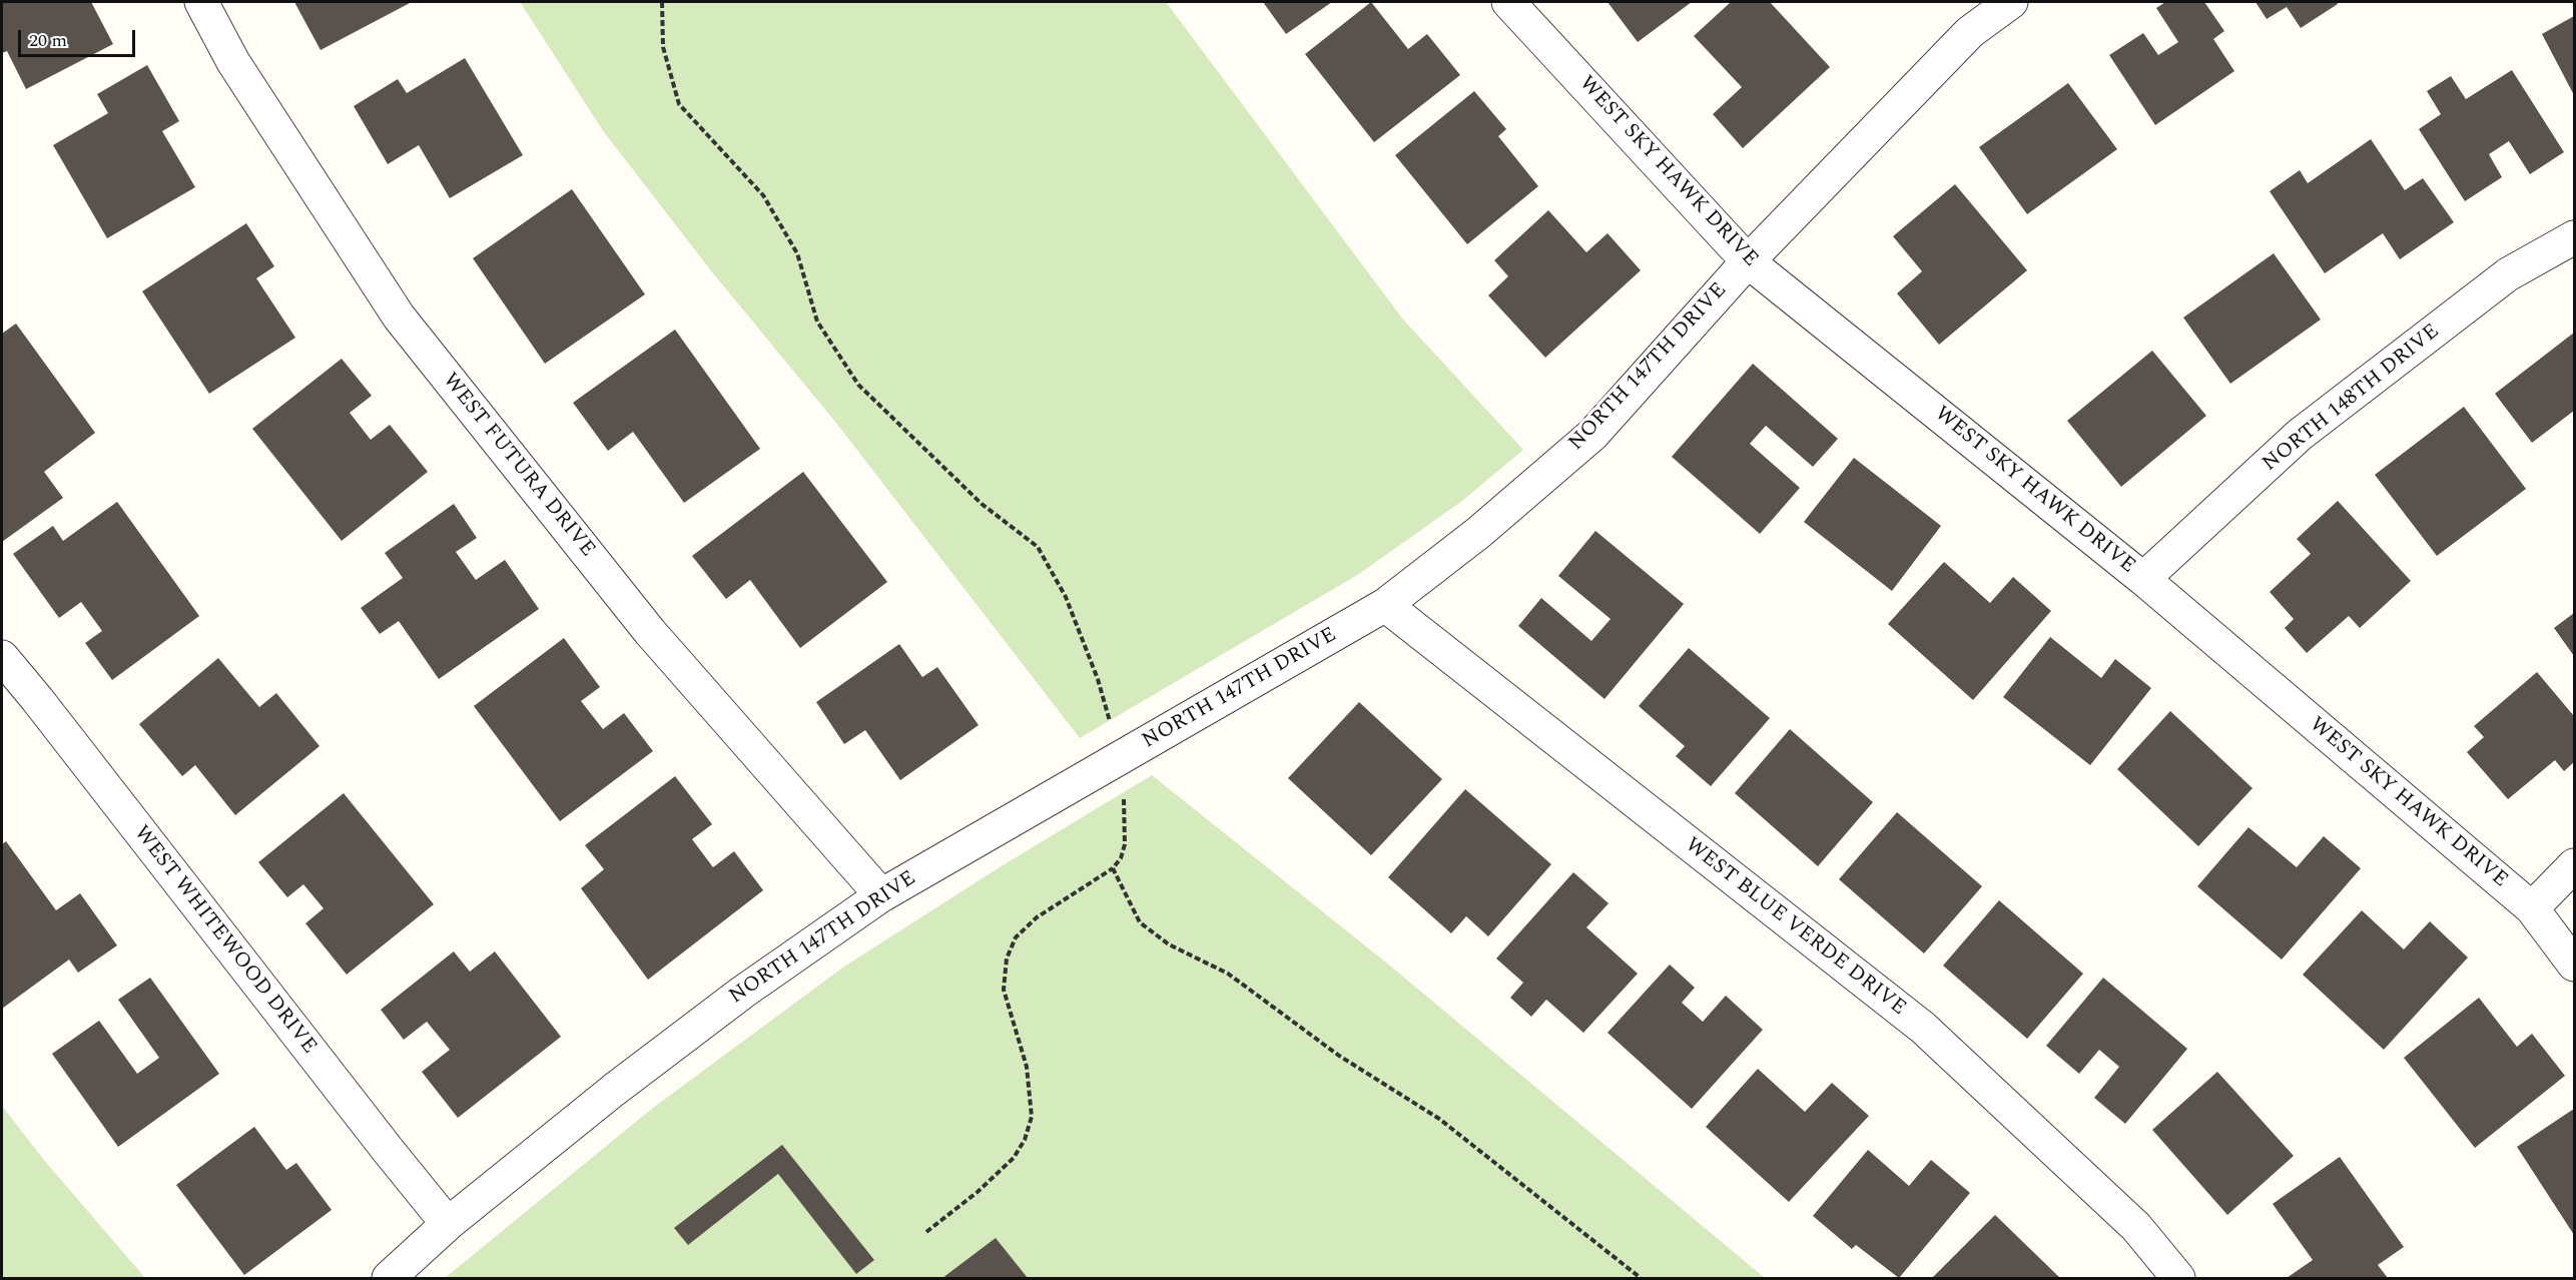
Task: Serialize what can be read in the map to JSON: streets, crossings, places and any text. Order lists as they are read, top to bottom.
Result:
{
  "streets": {
    "street": [
      "WEST SKY HAWK DRIVE",
      "NORTH 147TH DRIVE",
      "NORTH 148TH DRIVE",
      "WEST FUTURA DRIVE",
      "WEST BLUE VERDE DRIVE",
      "WEST WHITEWOOD DRIVE"
    ]
  },
  "crossings": [
    ["WEST SKY HAWK DRIVE", "NORTH 147TH DRIVE"],
    ["WEST SKY HAWK DRIVE", "NORTH 148TH DRIVE"],
    ["NORTH 147TH DRIVE", "WEST FUTURA DRIVE"],
    ["NORTH 147TH DRIVE", "WEST BLUE VERDE DRIVE"],
    ["NORTH 147TH DRIVE", "WEST WHITEWOOD DRIVE"]
  ],
  "scale_bar": "20 m"
}
